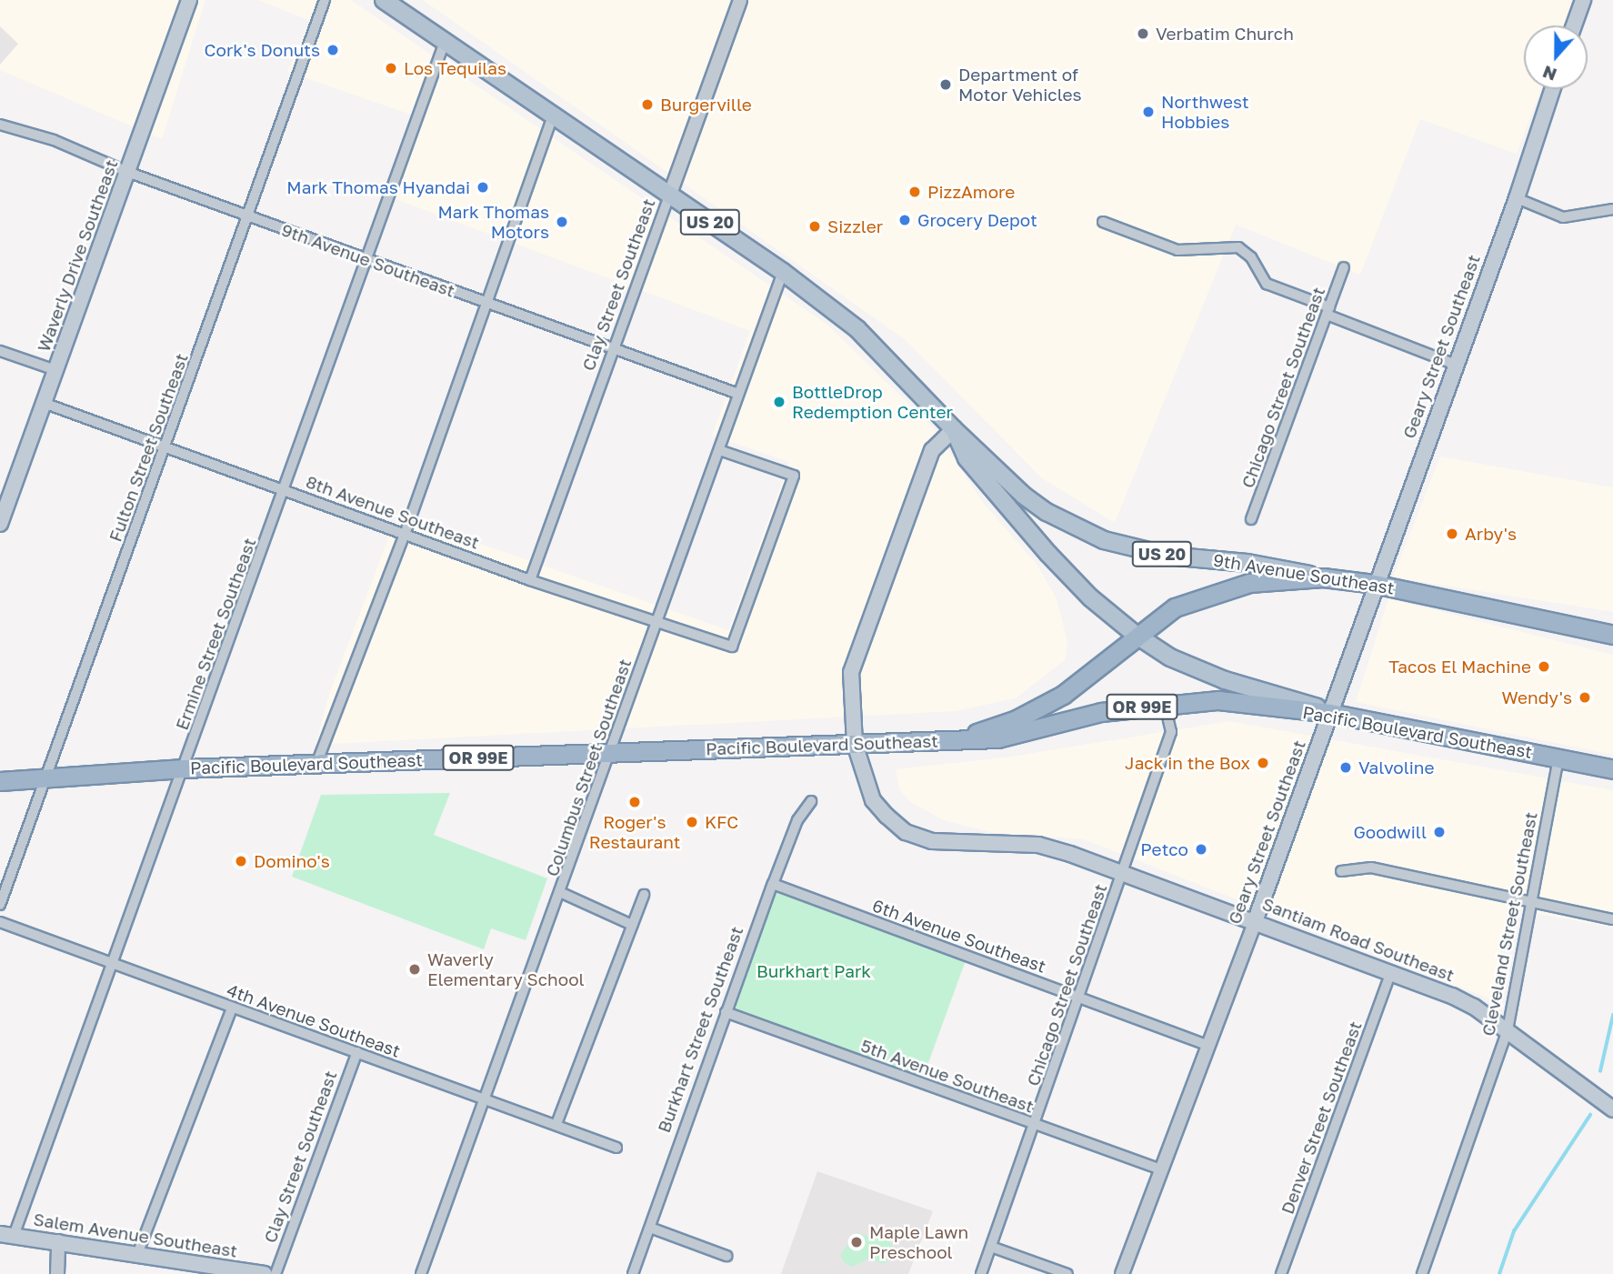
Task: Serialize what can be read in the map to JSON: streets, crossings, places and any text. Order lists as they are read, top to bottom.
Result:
{
  "streets": {
    "highway": [
      "US 20",
      "9th Avenue Southeast",
      "OR 99E",
      "Pacific Boulevard Southeast"
    ],
    "main road": [
      "Waverly Drive Southeast",
      "Geary Street Southeast",
      "Santiam Road Southeast",
      "Salem Avenue Southeast"
    ],
    "street": [
      "Clay Street Southeast",
      "Chicago Street Southeast",
      "Fulton Street Southeast",
      "8th Avenue Southeast",
      "Ermine Street Southeast",
      "Columbus Street Southeast",
      "Cleveland Street Southeast",
      "6th Avenue Southeast",
      "4th Avenue Southeast",
      "Burkhart Street Southeast",
      "5th Avenue Southeast",
      "Denver Street Southeast"
    ]
  },
  "crossings": [
    ["US 20", "9th Avenue Southeast"],
    ["US 20", "Clay Street Southeast"],
    ["US 20", "Geary Street Southeast"],
    ["US 20", "Ermine Street Southeast"],
    ["US 20", "Pacific Boulevard Southeast"],
    ["US 20", "Columbus Street Southeast"],
    ["Waverly Drive Southeast", "9th Avenue Southeast"],
    ["Waverly Drive Southeast", "8th Avenue Southeast"],
    ["9th Avenue Southeast", "Clay Street Southeast"],
    ["9th Avenue Southeast", "Geary Street Southeast"],
    ["9th Avenue Southeast", "Fulton Street Southeast"],
    ["9th Avenue Southeast", "Ermine Street Southeast"],
    ["9th Avenue Southeast", "Pacific Boulevard Southeast"],
    ["9th Avenue Southeast", "Columbus Street Southeast"],
    ["Clay Street Southeast", "8th Avenue Southeast"],
    ["Clay Street Southeast", "4th Avenue Southeast"],
    ["Geary Street Southeast", "Pacific Boulevard Southeast"],
    ["Geary Street Southeast", "6th Avenue Southeast"],
    ["Geary Street Southeast", "Santiam Road Southeast"],
    ["Geary Street Southeast", "5th Avenue Southeast"],
    ["Chicago Street Southeast", "Pacific Boulevard Southeast"],
    ["Chicago Street Southeast", "6th Avenue Southeast"],
    ["Chicago Street Southeast", "Santiam Road Southeast"],
    ["Chicago Street Southeast", "5th Avenue Southeast"],
    ["Fulton Street Southeast", "8th Avenue Southeast"],
    ["Fulton Street Southeast", "Pacific Boulevard Southeast"],
    ["8th Avenue Southeast", "Ermine Street Southeast"],
    ["8th Avenue Southeast", "Columbus Street Southeast"],
    ["Ermine Street Southeast", "Pacific Boulevard Southeast"],
    ["Ermine Street Southeast", "4th Avenue Southeast"],
    ["Ermine Street Southeast", "Salem Avenue Southeast"],
    ["Pacific Boulevard Southeast", "Columbus Street Southeast"],
    ["Pacific Boulevard Southeast", "Cleveland Street Southeast"],
    ["Pacific Boulevard Southeast", "Santiam Road Southeast"],
    ["Columbus Street Southeast", "4th Avenue Southeast"],
    ["Cleveland Street Southeast", "Santiam Road Southeast"],
    ["6th Avenue Southeast", "Burkhart Street Southeast"],
    ["Santiam Road Southeast", "Denver Street Southeast"],
    ["Burkhart Street Southeast", "5th Avenue Southeast"]
  ],
  "parks": ["Burkhart Park"],
  "places": [
    "Verbatim Church",
    "Cork's Donuts",
    "Los Tequilas",
    "Department of Motor Vehicles",
    "Burgerville",
    "Northwest Hobbies",
    "Mark Thomas Hyandai",
    "PizzAmore",
    "Grocery Depot",
    "Mark Thomas Motors",
    "Sizzler",
    "BottleDrop Redemption Center",
    "Arby's",
    "Tacos El Machine",
    "Wendy's",
    "Jack in the Box",
    "Valvoline",
    "Roger's Restaurant",
    "KFC",
    "Goodwill",
    "Petco",
    "Domino's",
    "Waverly Elementary School",
    "Maple Lawn Preschool"
  ],
  "north": "bottom"
}
